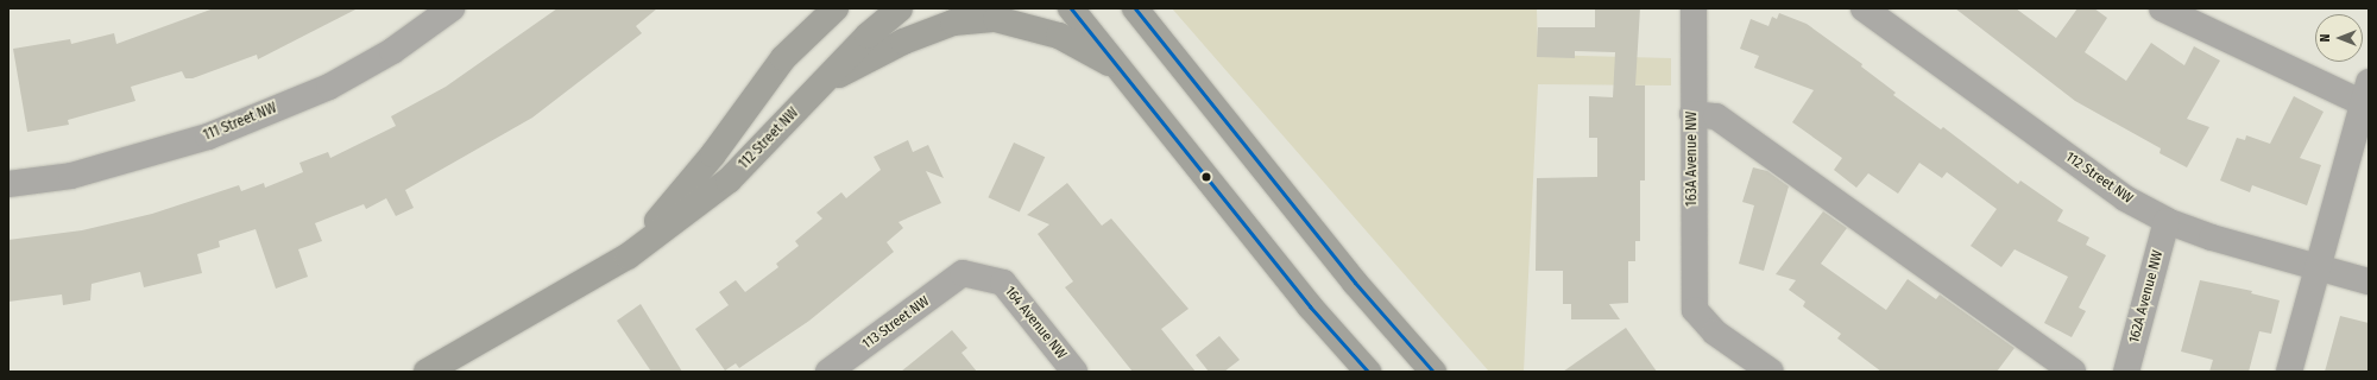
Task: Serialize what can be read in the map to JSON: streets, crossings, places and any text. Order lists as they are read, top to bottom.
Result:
{
  "streets": {
    "main road": ["112 Street NW"],
    "street": [
      "111 Street NW",
      "163A Avenue NW",
      "162A Avenue NW",
      "113 Street NW",
      "164 Avenue NW"
    ]
  },
  "crossings": [
    ["112 Street NW", "162A Avenue NW"],
    ["113 Street NW", "164 Avenue NW"]
  ],
  "north": "left"
}
